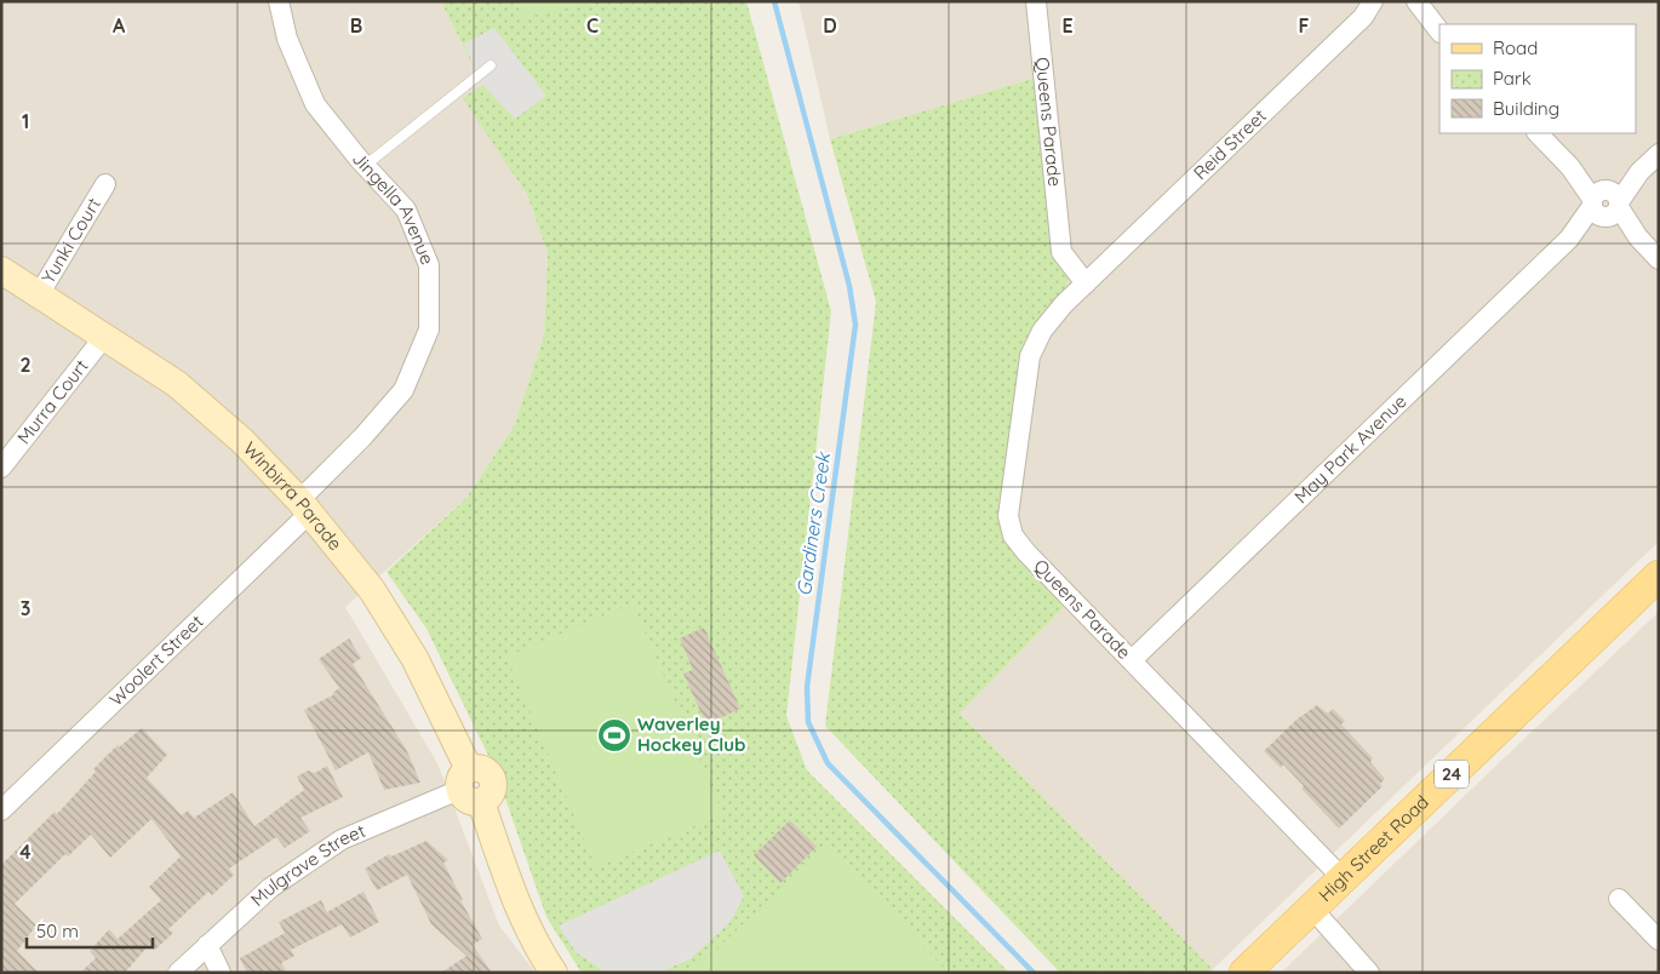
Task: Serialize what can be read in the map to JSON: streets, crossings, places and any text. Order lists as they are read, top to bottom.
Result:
{
  "streets": {
    "main road": ["24", "High Street Road"],
    "street": [
      "Queens Parade",
      "Reid Street",
      "Jingella Avenue",
      "Yunki Court",
      "Murra Court",
      "May Park Avenue",
      "Winbirra Parade",
      "Woolert Street",
      "Mulgrave Street"
    ]
  },
  "crossings": [
    ["Queens Parade", "Reid Street"],
    ["Queens Parade", "May Park Avenue"],
    ["Queens Parade", "High Street Road"],
    ["Jingella Avenue", "Winbirra Parade"],
    ["Jingella Avenue", "Woolert Street"],
    ["Yunki Court", "Winbirra Parade"],
    ["Murra Court", "Winbirra Parade"],
    ["Winbirra Parade", "Woolert Street"],
    ["Winbirra Parade", "Mulgrave Street"]
  ],
  "water": ["Gardiners Creek"],
  "places": {
    "sports": ["Waverley Hockey Club"]
  },
  "legend": ["Road", "Park", "Building"],
  "scale_bar": "50 m",
  "grid": {
    "columns": [
      "A",
      "B",
      "C",
      "D",
      "E",
      "F"
    ],
    "rows": [
      "1",
      "2",
      "3",
      "4"
    ]
  }
}
